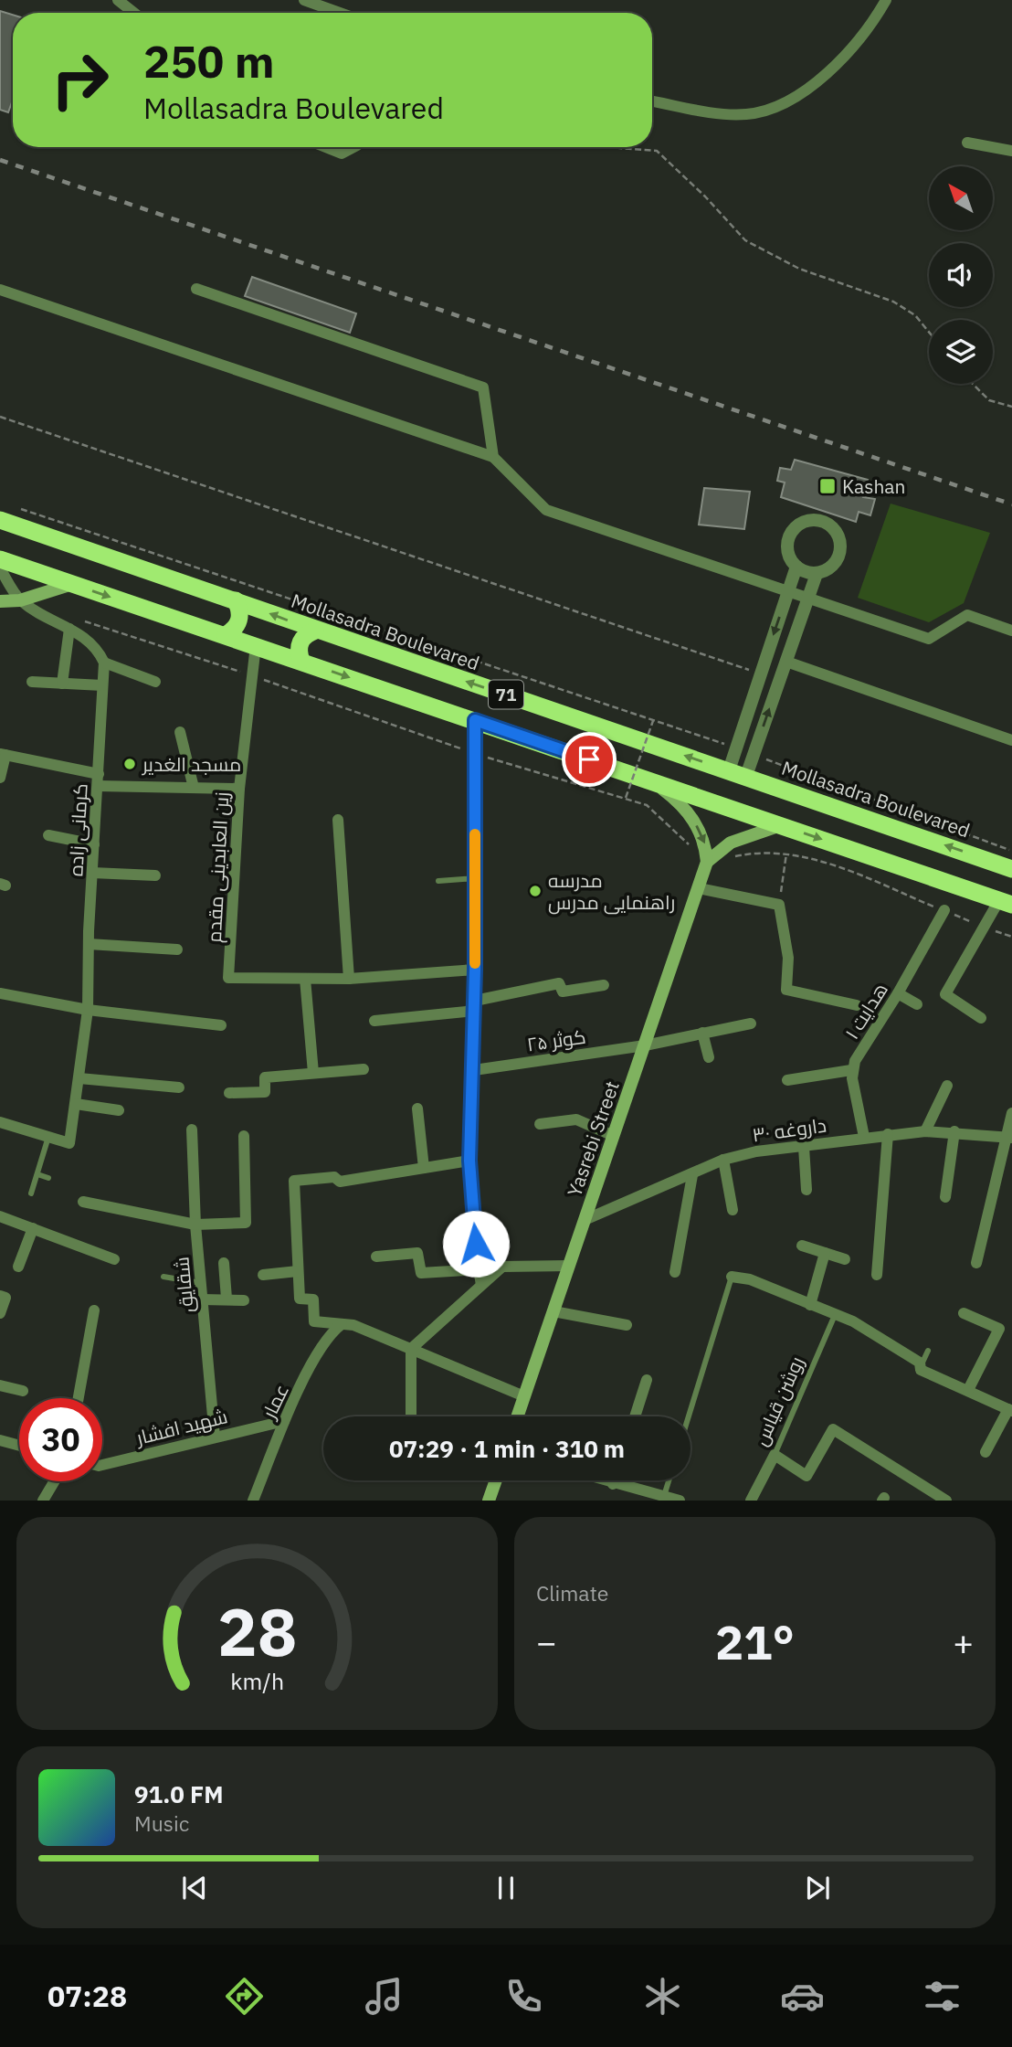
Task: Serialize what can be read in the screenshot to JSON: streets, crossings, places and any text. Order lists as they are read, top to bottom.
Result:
{
  "streets": {
    "highway": ["Mollasadra Boulevared", "71"],
    "main road": ["Yasrebi Street"],
    "street": [
      "کرمانی زاده",
      "زین العابدینی مقدم",
      "هدایت ۱",
      "کوثر ۲۵",
      "داروغه ۳۰",
      "شقایق",
      "عمار",
      "روشن قیاس",
      "شهید افشار"
    ]
  },
  "crossings": [
    ["71", "زین العابدینی مقدم"],
    ["هدایت ۱", "داروغه ۳۰"],
    ["کوثر ۲۵", "Yasrebi Street"],
    ["داروغه ۳۰", "Yasrebi Street"],
    ["شقایق", "شهید افشار"],
    ["عمار", "شهید افشار"]
  ],
  "places": {
    "transit": ["Kashan"],
    "other": ["مسجد الغدیر", "مدرسه راهنمایی مدرس"]
  },
  "north": "top left",
  "page": {
    "turn": ["250 m", "Mollasadra Boulevared"],
    "limit": "30",
    "trip": "07:29 · 1 min · 310 m",
    "tile": "Climate",
    "heat": ["−", "21°", "+"],
    "song": ["91.0 FM", "Music"],
    "tabs": "07:28",
    "gauge": ["28", "km/h"]
  }
}
